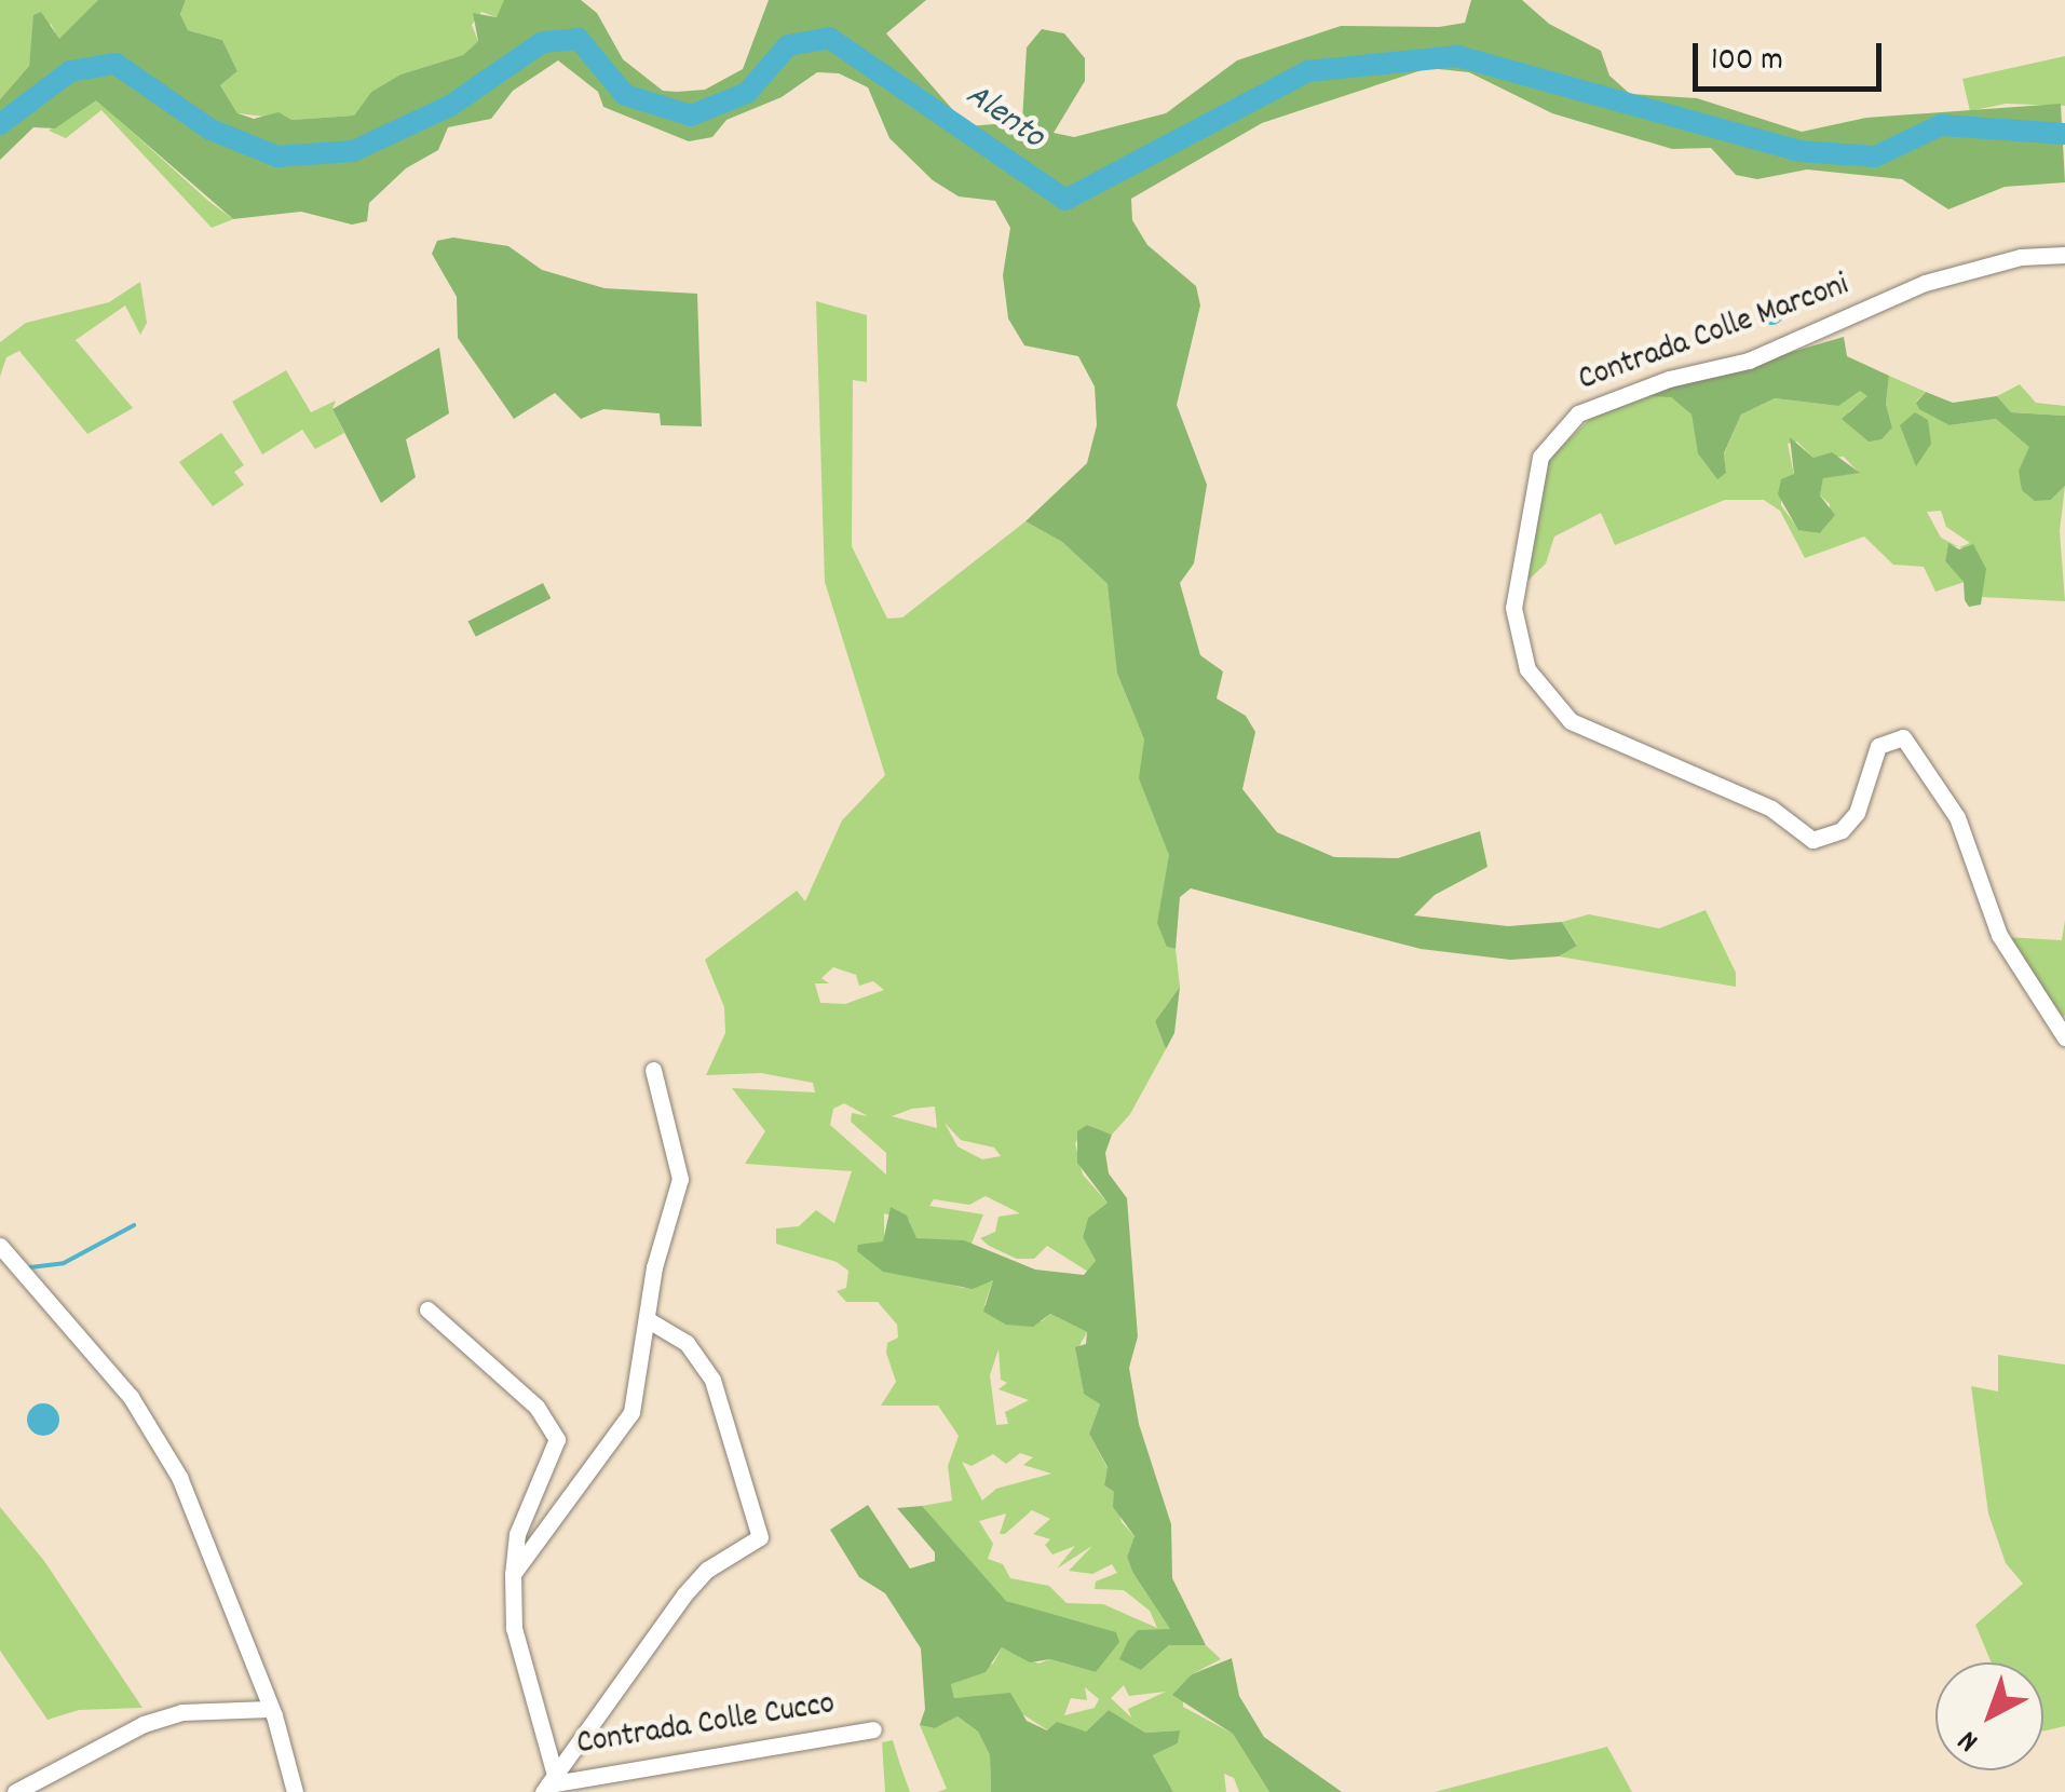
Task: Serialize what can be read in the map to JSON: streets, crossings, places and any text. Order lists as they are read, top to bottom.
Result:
{
  "streets": {
    "street": ["Contrada Colle Marconi", "Contrada Colle Cucco"]
  },
  "water": ["Alento"],
  "scale_bar": "100 m",
  "north": "bottom left"
}
